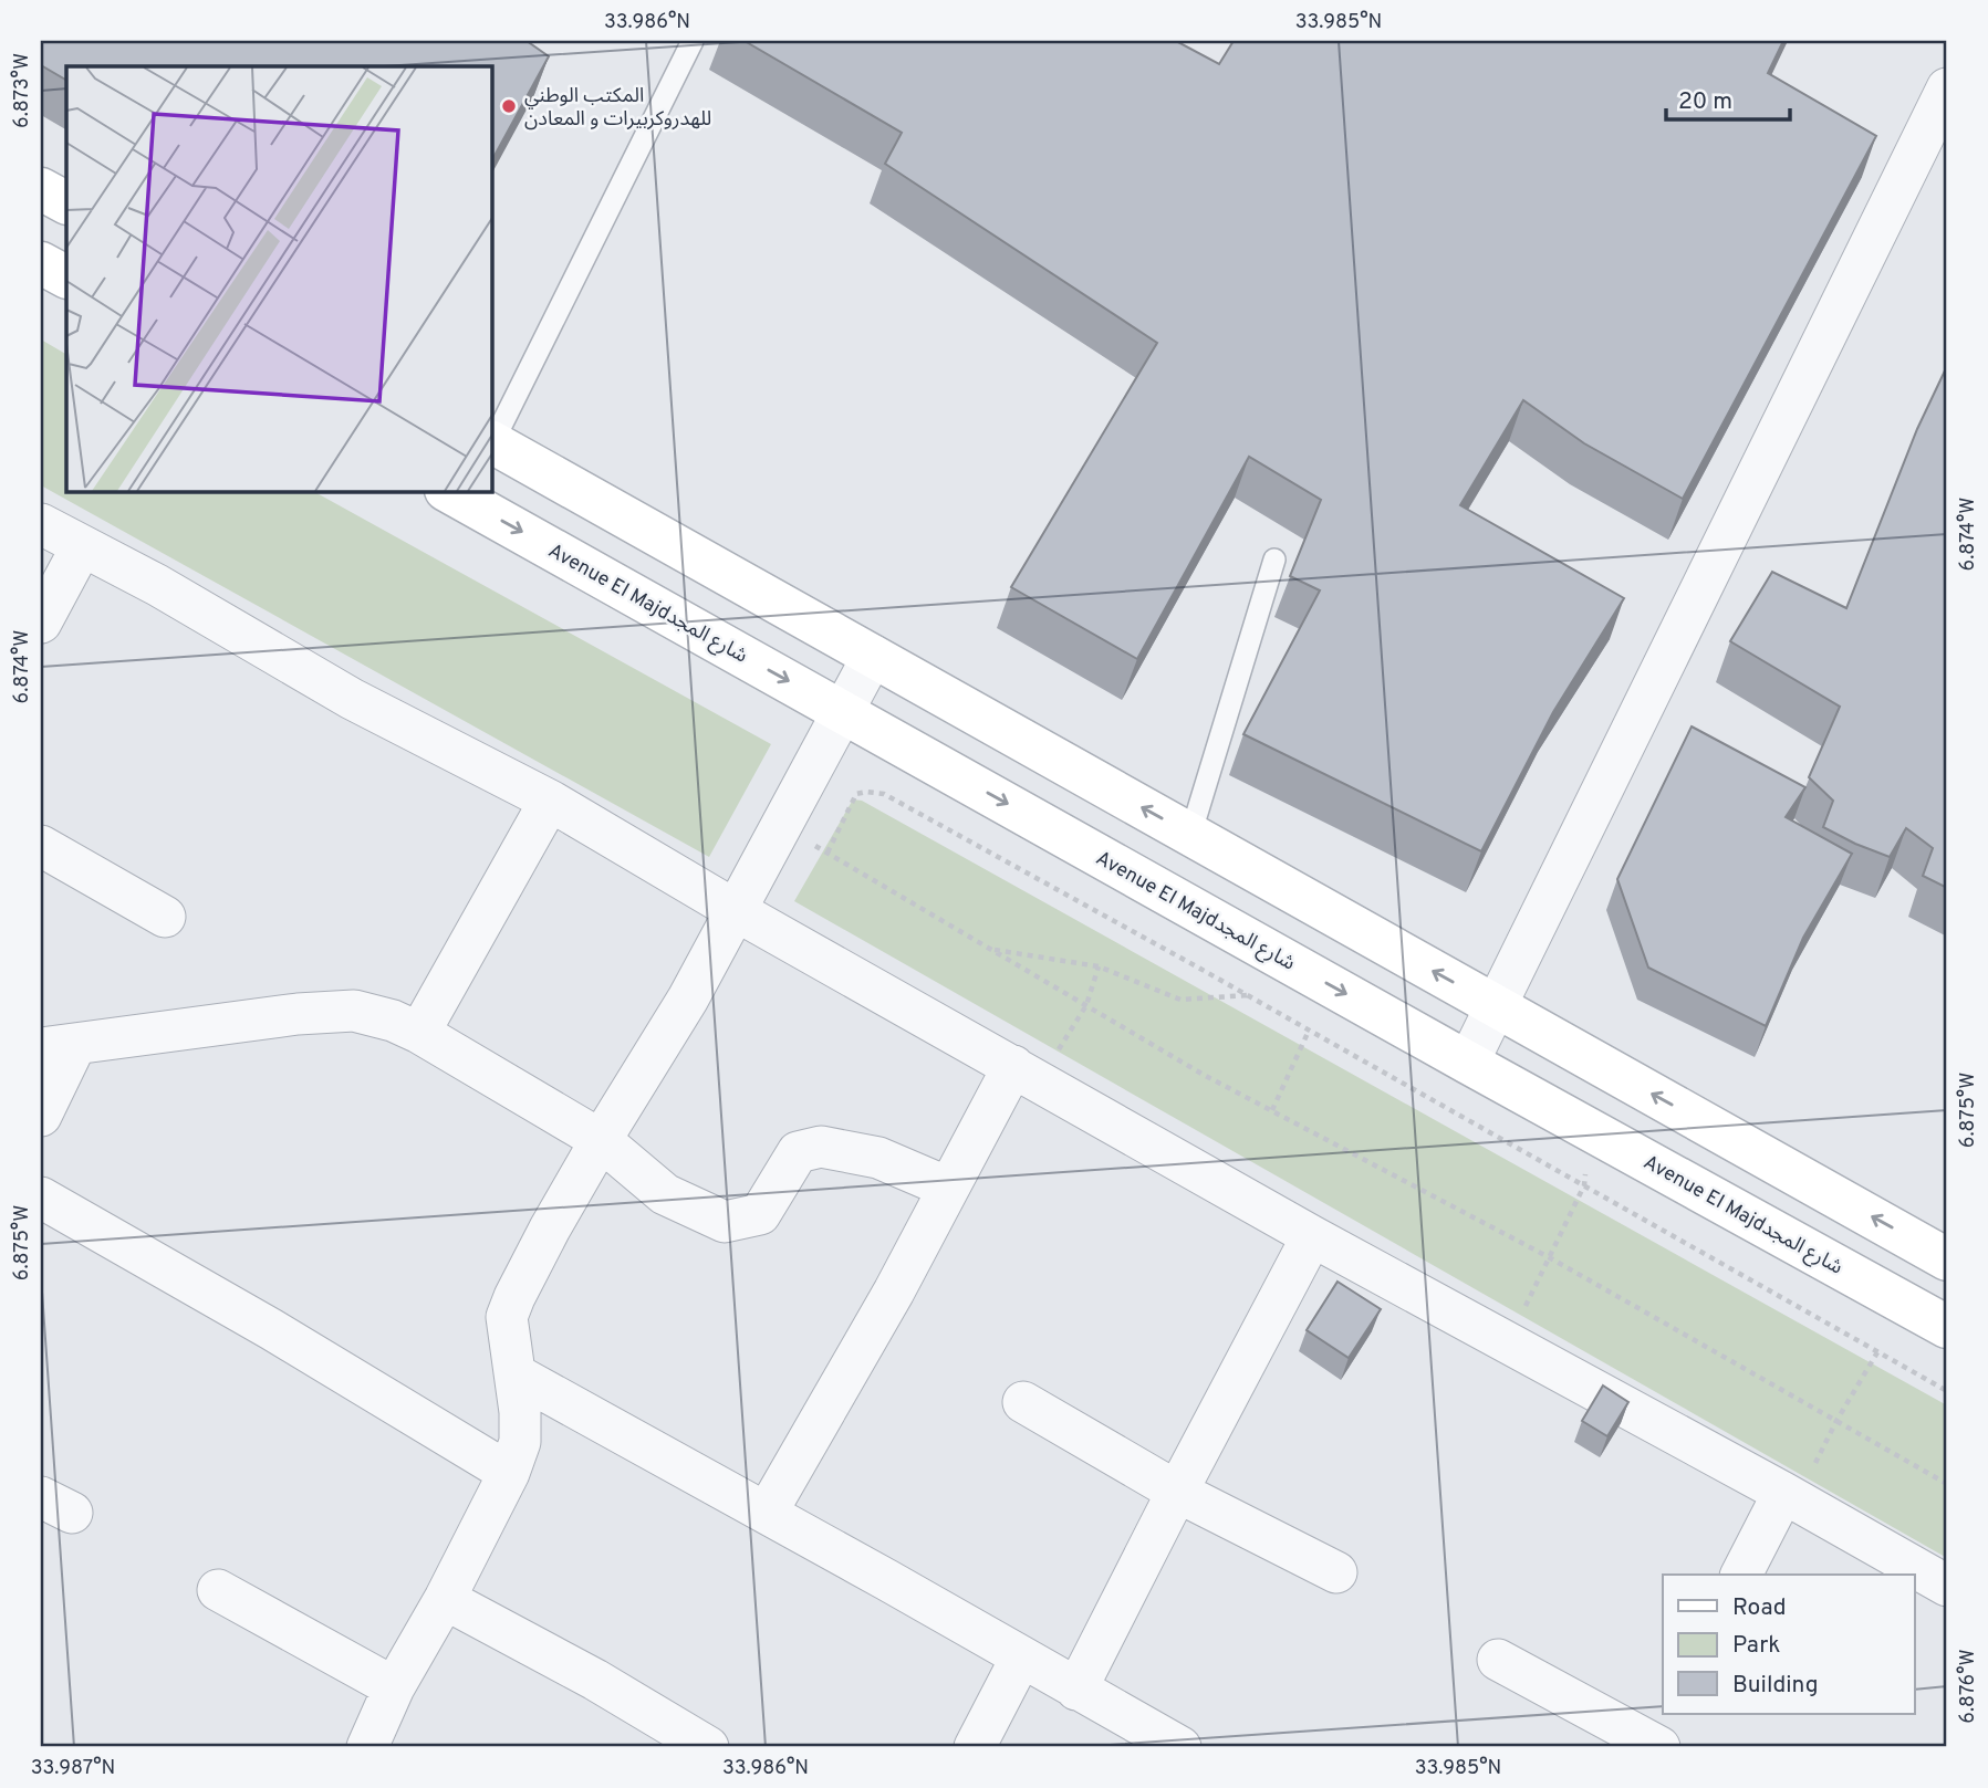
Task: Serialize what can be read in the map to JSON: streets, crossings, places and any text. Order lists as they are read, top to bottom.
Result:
{
  "streets": {
    "main road": ["Avenue El Majdشارع المجد"]
  },
  "places": ["المكتب الوطني للهدروكربيرات و المعادن"],
  "legend": ["Road", "Park", "Building"],
  "scale_bar": "20 m",
  "coordinates": [
    "33.986°N",
    "33.985°N",
    "6.873°W",
    "6.874°W",
    "6.875°W",
    "6.876°W",
    "33.987°N"
  ]
}
